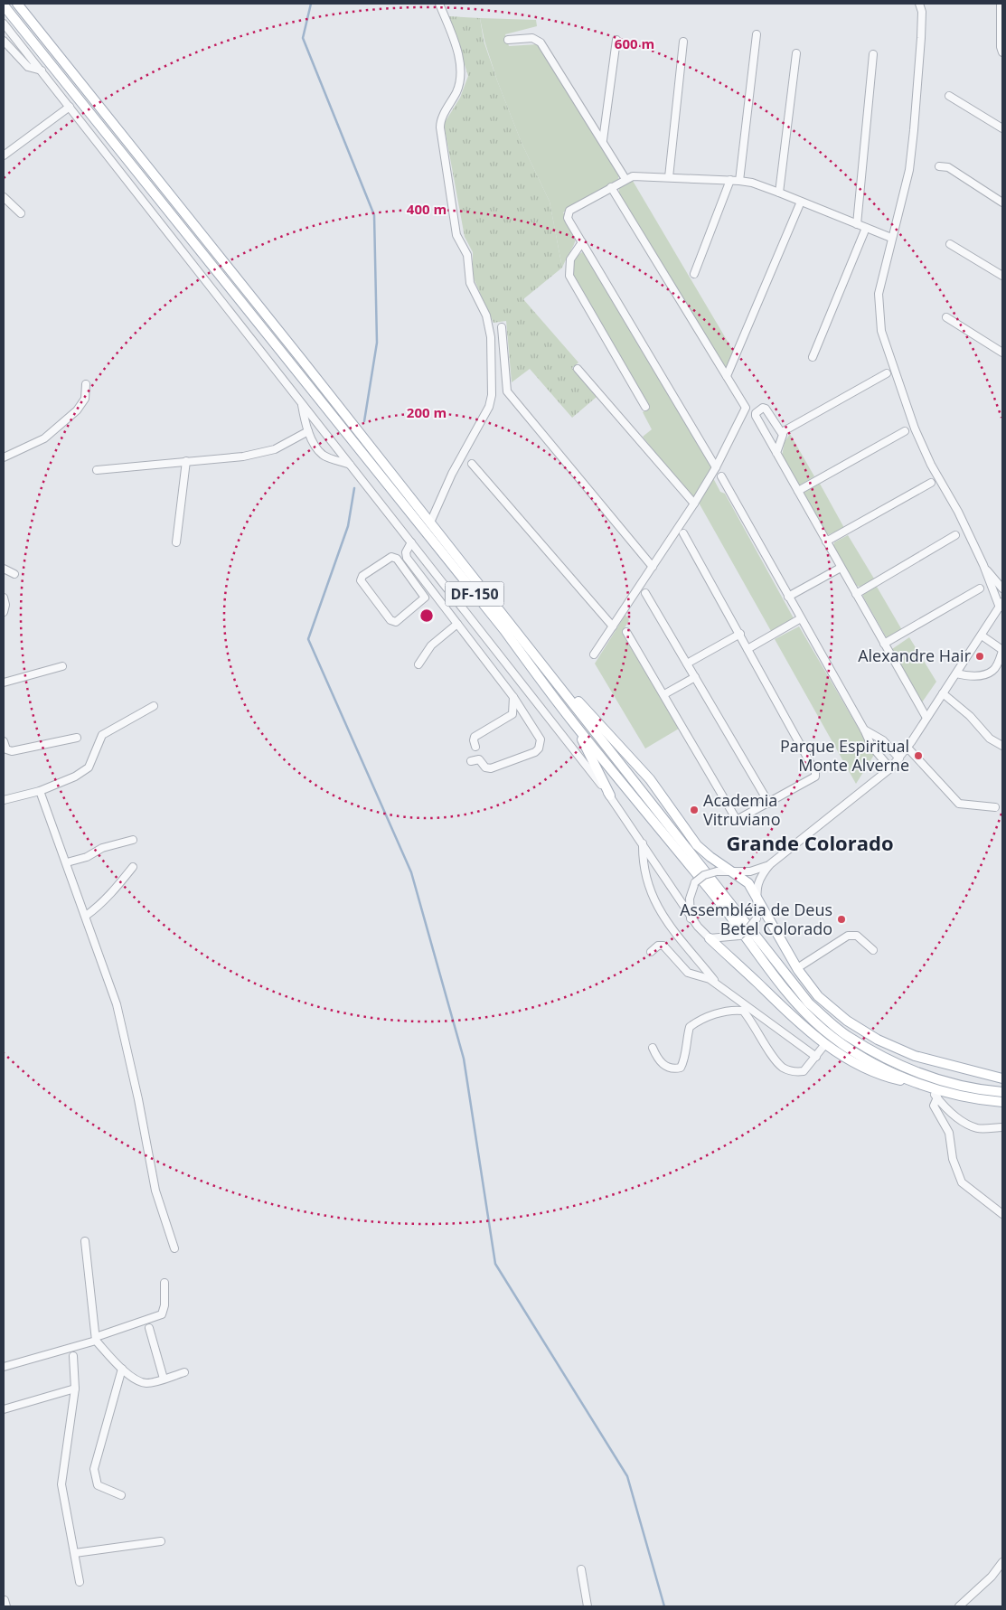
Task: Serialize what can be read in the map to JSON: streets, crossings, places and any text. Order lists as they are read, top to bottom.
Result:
{
  "streets": {
    "main road": ["DF-150"]
  },
  "districts": ["Grande Colorado"],
  "places": [
    "Alexandre Hair",
    "Parque Espiritual Monte Alverne",
    "Academia Vitruviano",
    "Assembléia de Deus Betel Colorado"
  ],
  "rings": ["600 m", "400 m", "200 m"]
}
